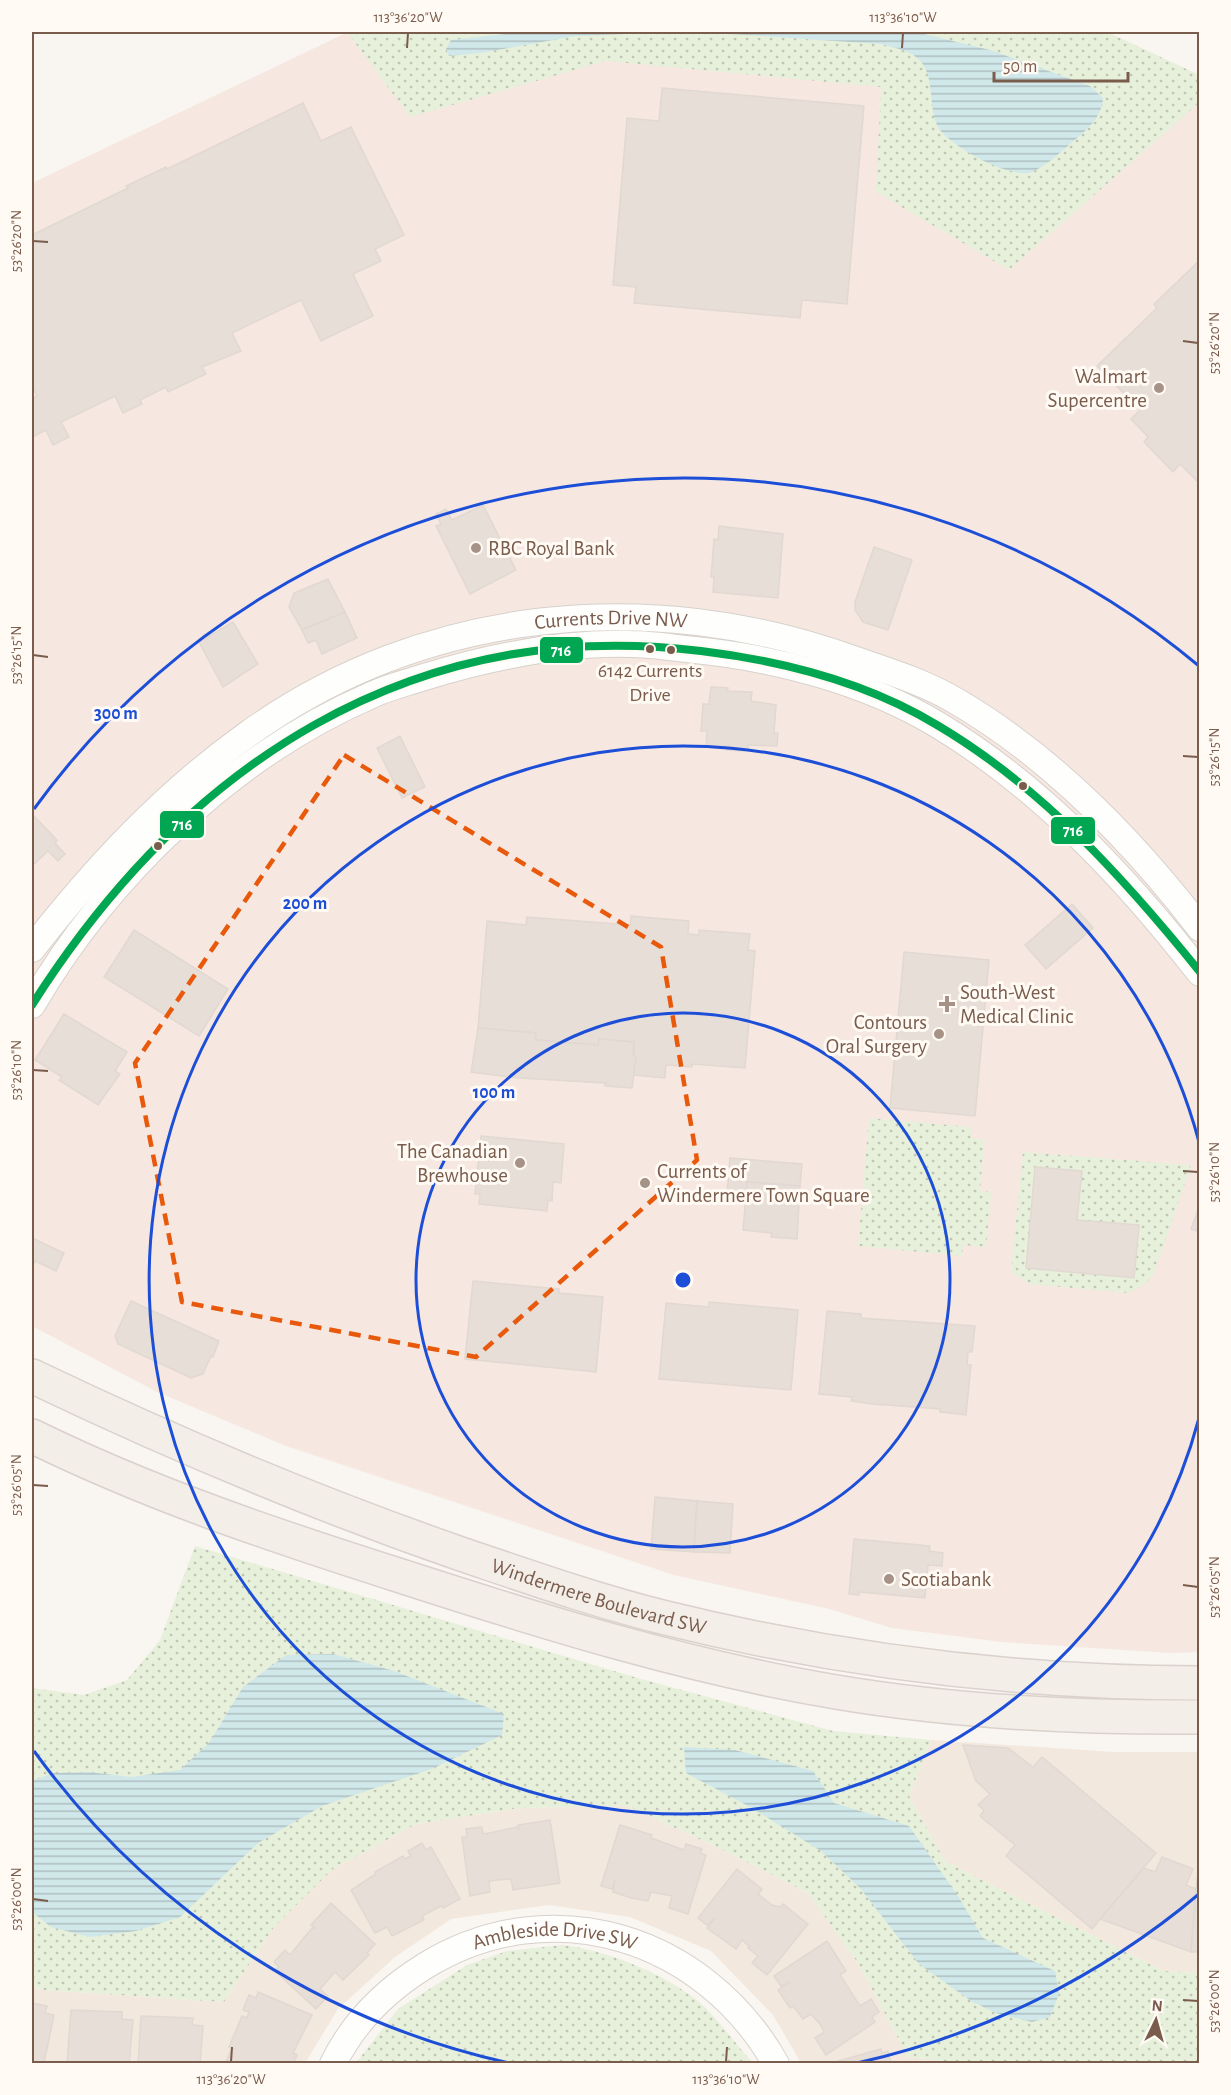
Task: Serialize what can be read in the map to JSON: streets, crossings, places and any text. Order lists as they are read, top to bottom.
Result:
{
  "streets": {
    "main road": ["Windermere Boulevard SW"],
    "street": ["Currents Drive NW", "Ambleside Drive SW"]
  },
  "places": {
    "other": [
      "Walmart Supercentre",
      "RBC Royal Bank",
      "6142 Currents Drive",
      "Contours Oral Surgery",
      "The Canadian Brewhouse",
      "Currents of Windermere Town Square",
      "Scotiabank"
    ],
    "health": ["South-West Medical Clinic"]
  },
  "lines": ["transit line 716"],
  "scale_bar": "50 m",
  "north": "top",
  "coordinates": [
    "113°36'20\"W",
    "113°36'10\"W",
    "53°26'20\"N",
    "53°26'15\"N",
    "53°26'10\"N",
    "53°26'05\"N",
    "53°26'00\"N"
  ],
  "rings": ["300 m", "200 m", "100 m"]
}
